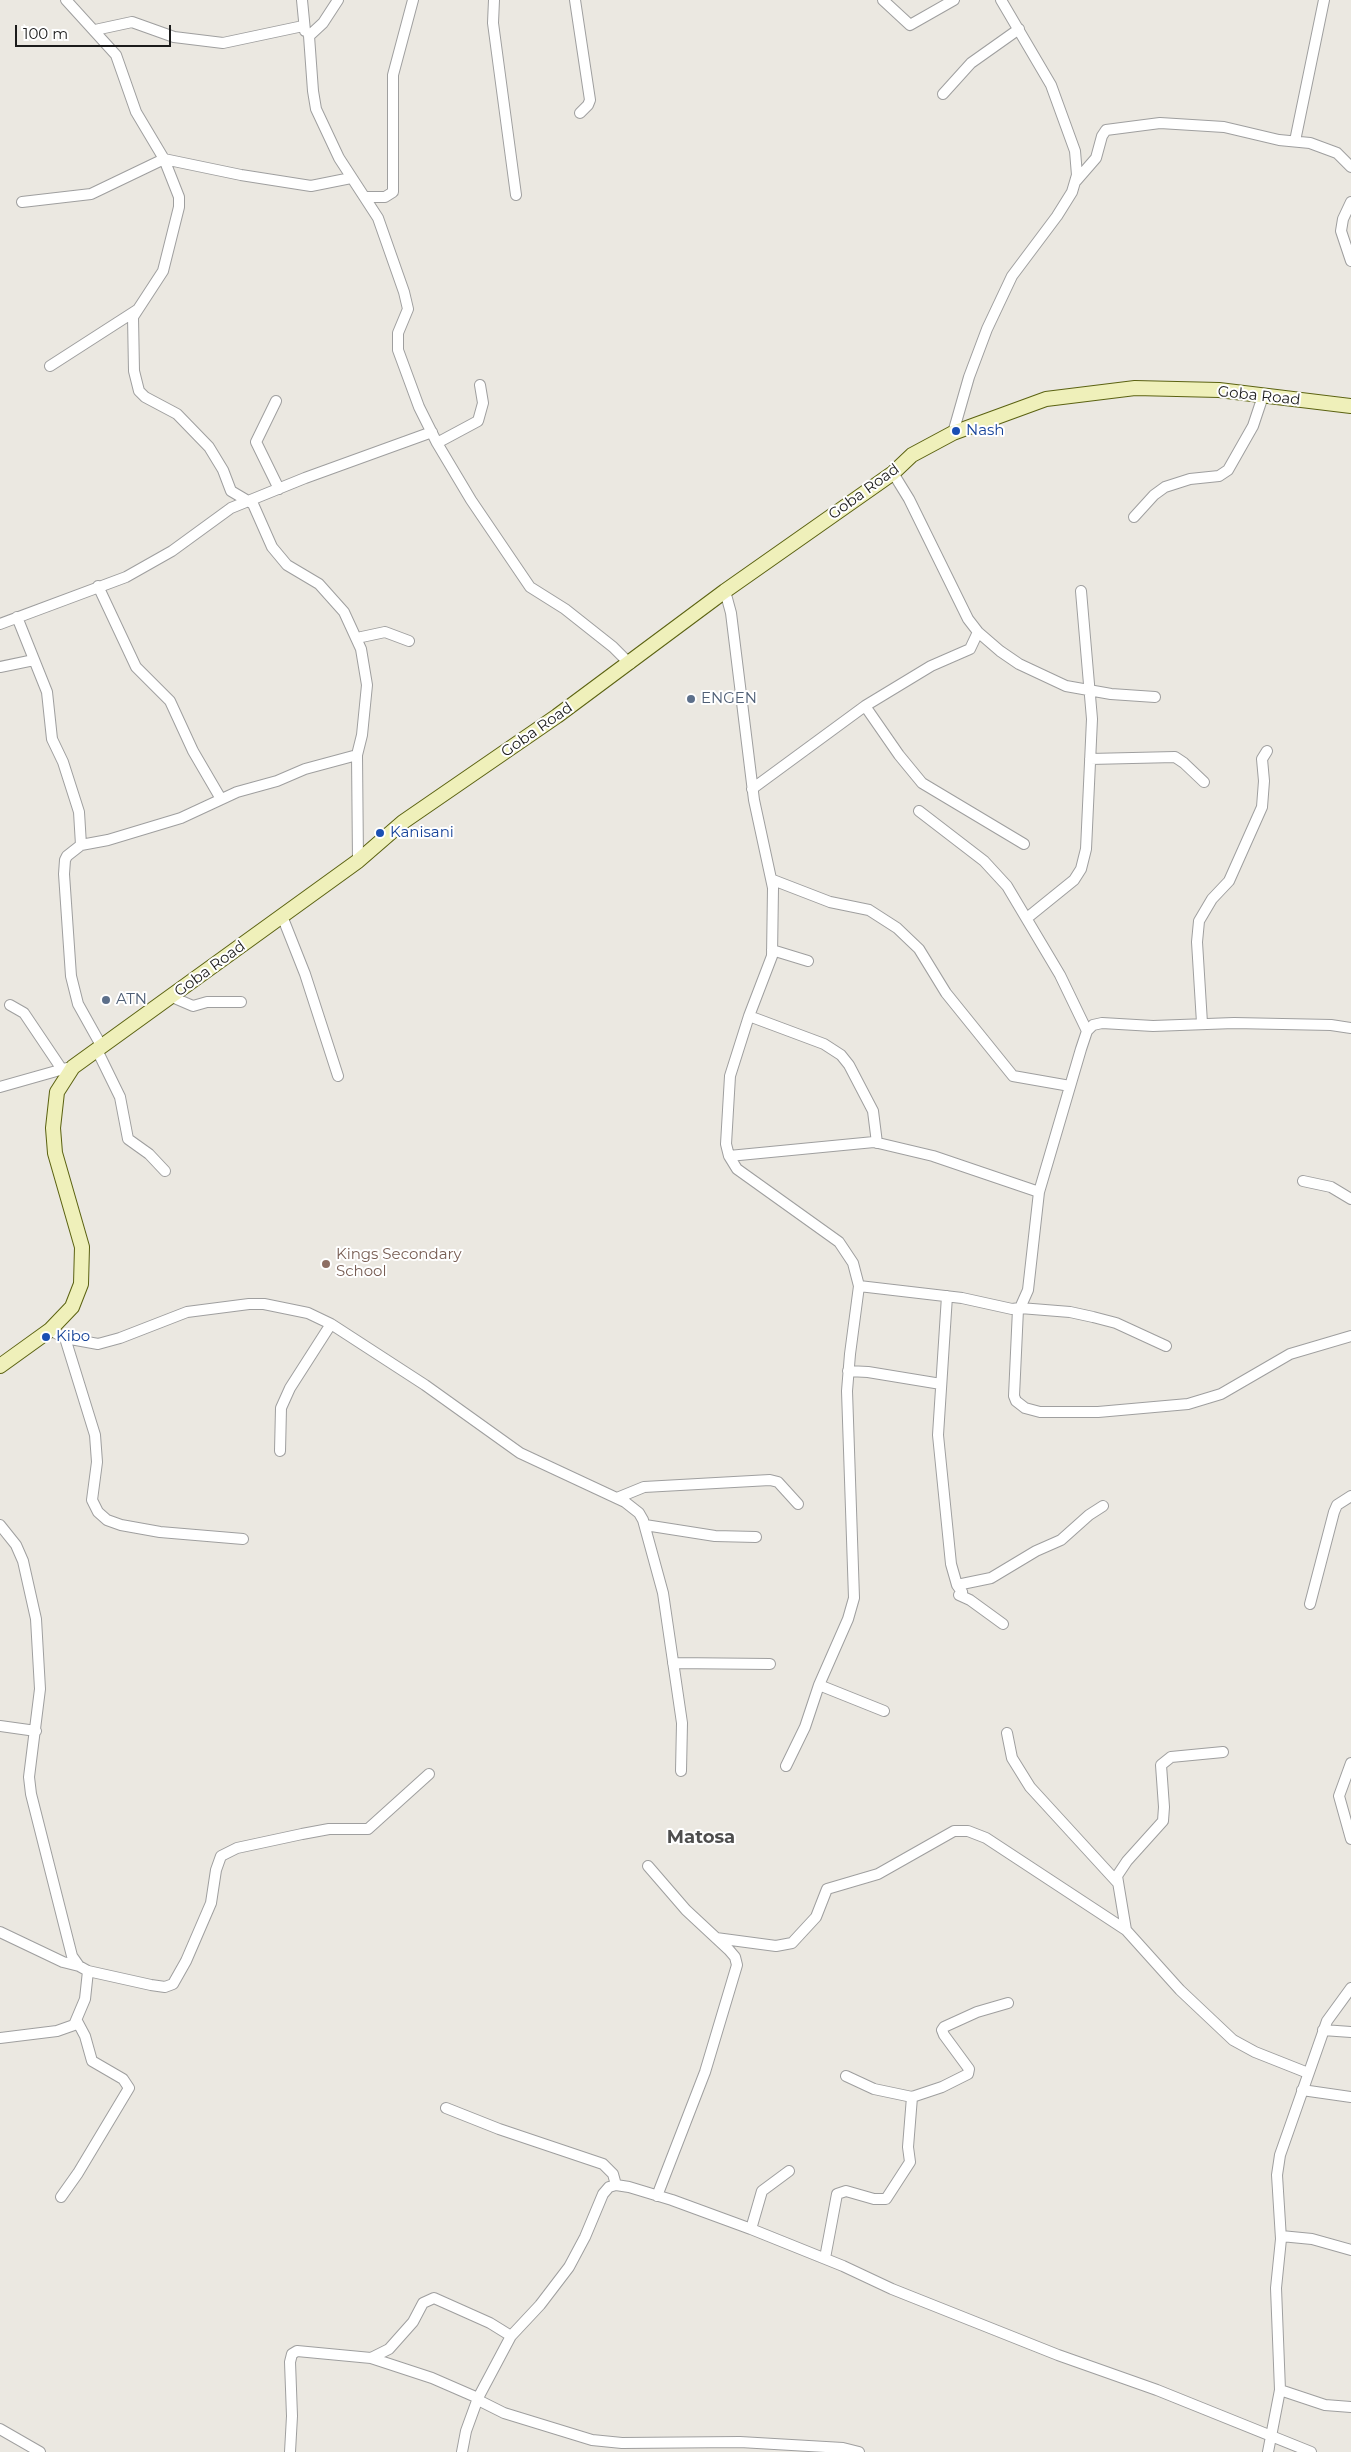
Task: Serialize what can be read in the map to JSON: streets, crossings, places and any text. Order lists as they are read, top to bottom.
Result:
{
  "streets": {
    "main road": ["Goba Road"]
  },
  "districts": ["Matosa"],
  "places": [
    "Nash",
    "ENGEN",
    "Kanisani",
    "ATN",
    "Kings Secondary School",
    "Kibo"
  ],
  "scale_bar": "100 m"
}
